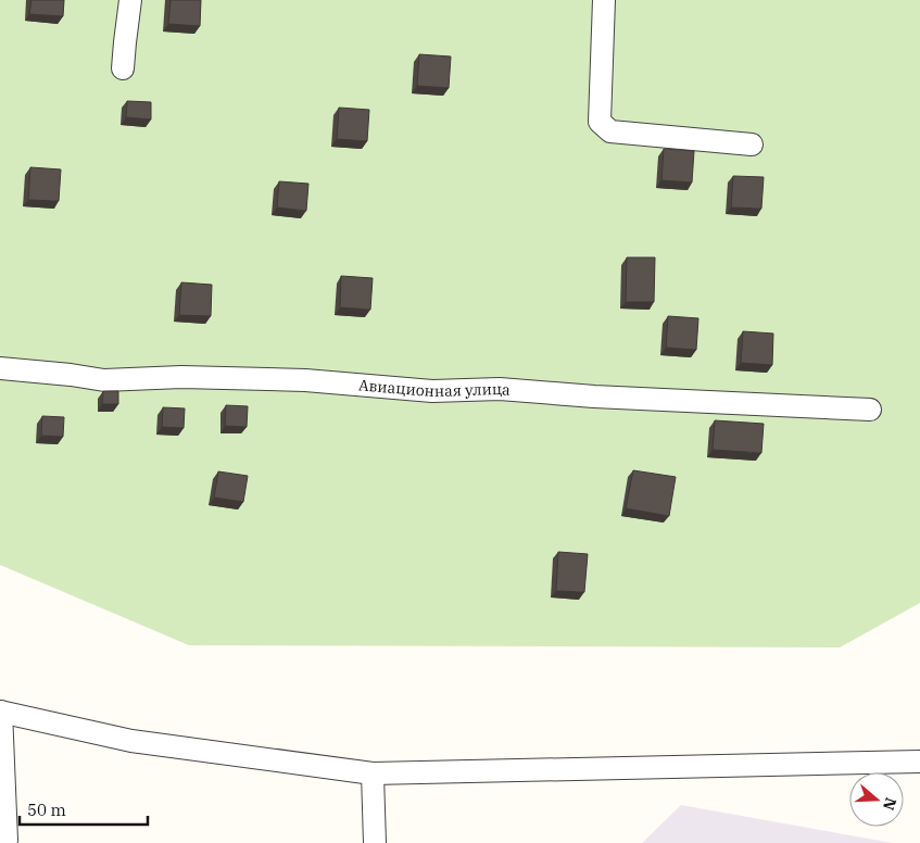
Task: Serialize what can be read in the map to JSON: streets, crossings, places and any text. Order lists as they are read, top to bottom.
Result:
{
  "streets": {
    "street": ["Авиационная улица"]
  },
  "scale_bar": "50 m",
  "north": "right"
}
